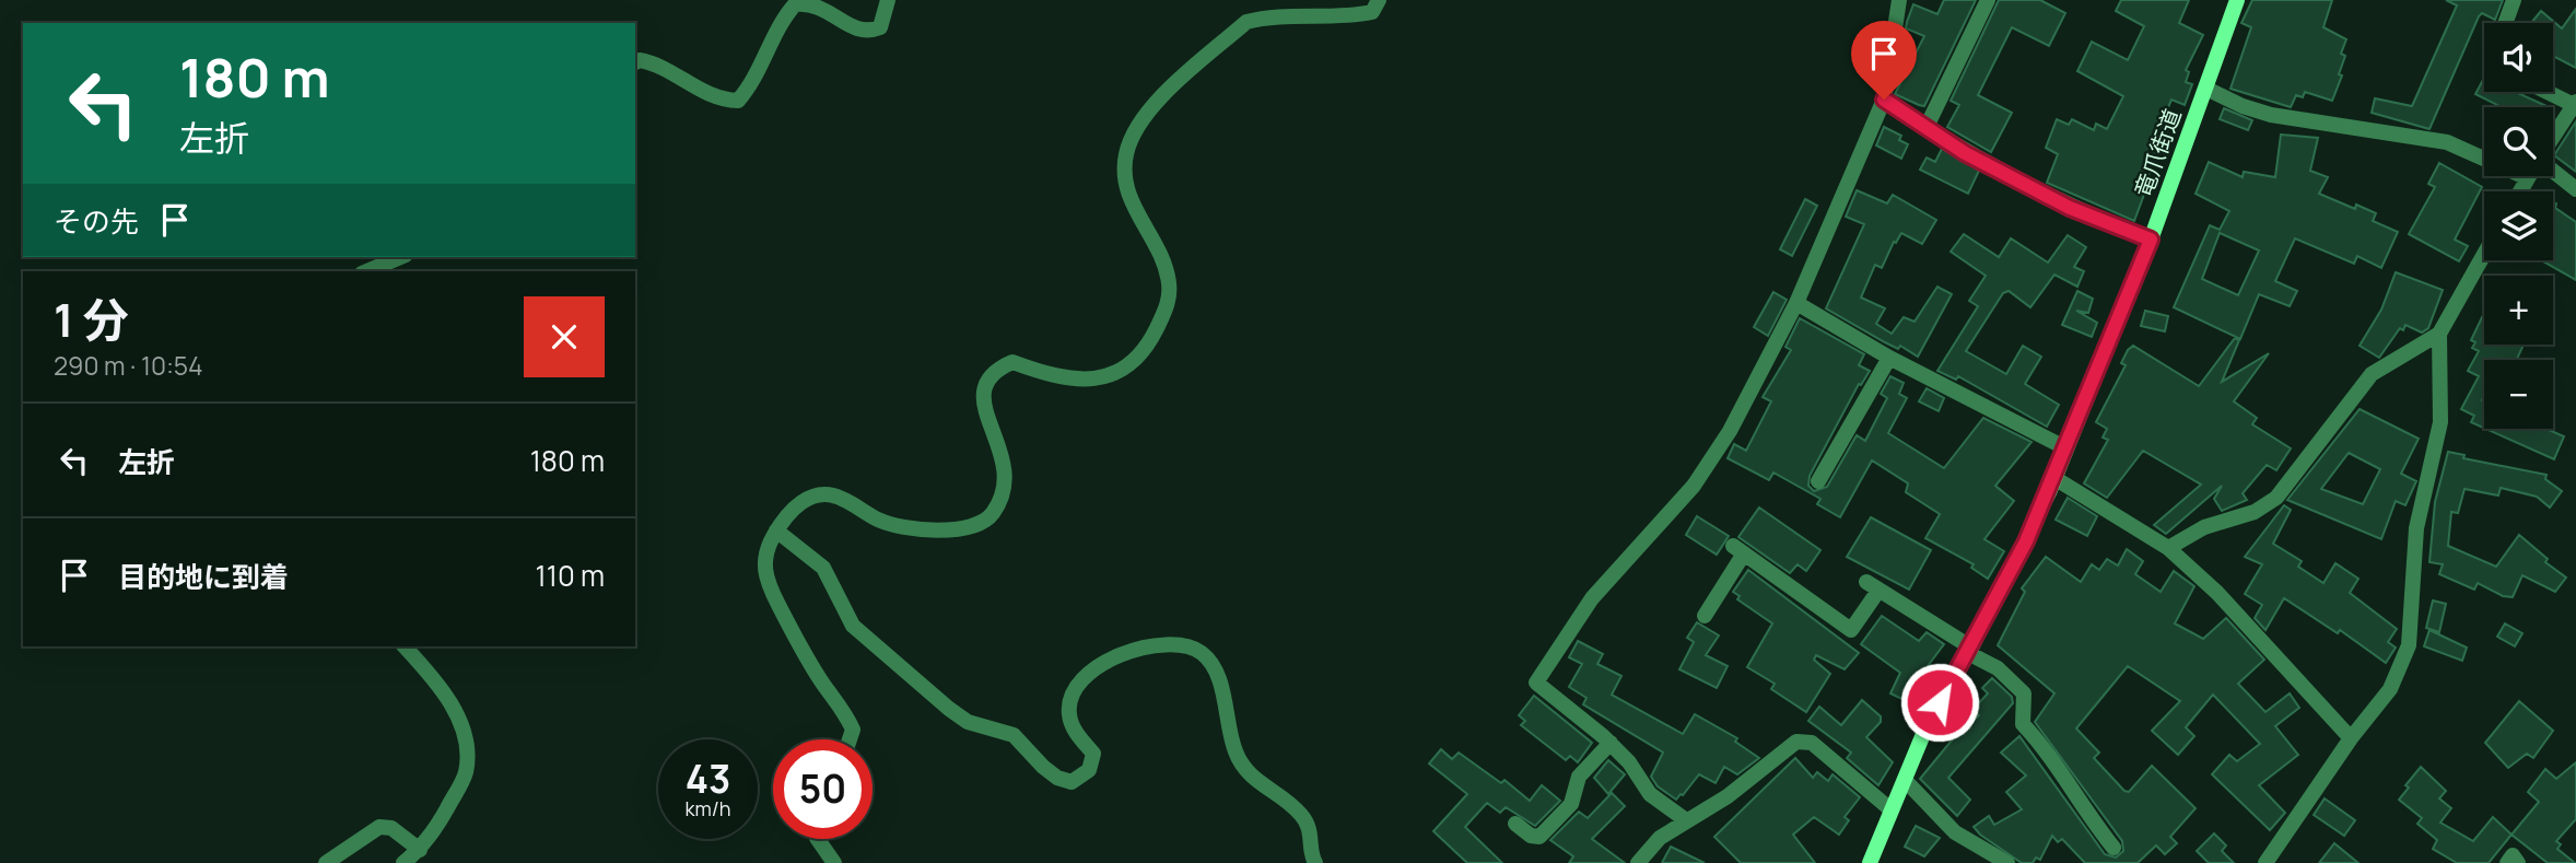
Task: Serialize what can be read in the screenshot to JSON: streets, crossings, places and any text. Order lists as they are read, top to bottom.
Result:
{
  "streets": {
    "main road": ["竜爪街道"]
  },
  "page": {
    "map_buttons": ["+", "−"],
    "turn": ["180 m", "左折"],
    "then": "その先",
    "heading": ["1 分", "290 m · 10:54"],
    "list": [
      {
        "name": "左折",
        "value": "180 m"
      },
      {
        "name": "目的地に到着",
        "value": "110 m"
      }
    ],
    "speed": "43 km/h",
    "limit": "50"
  }
}
